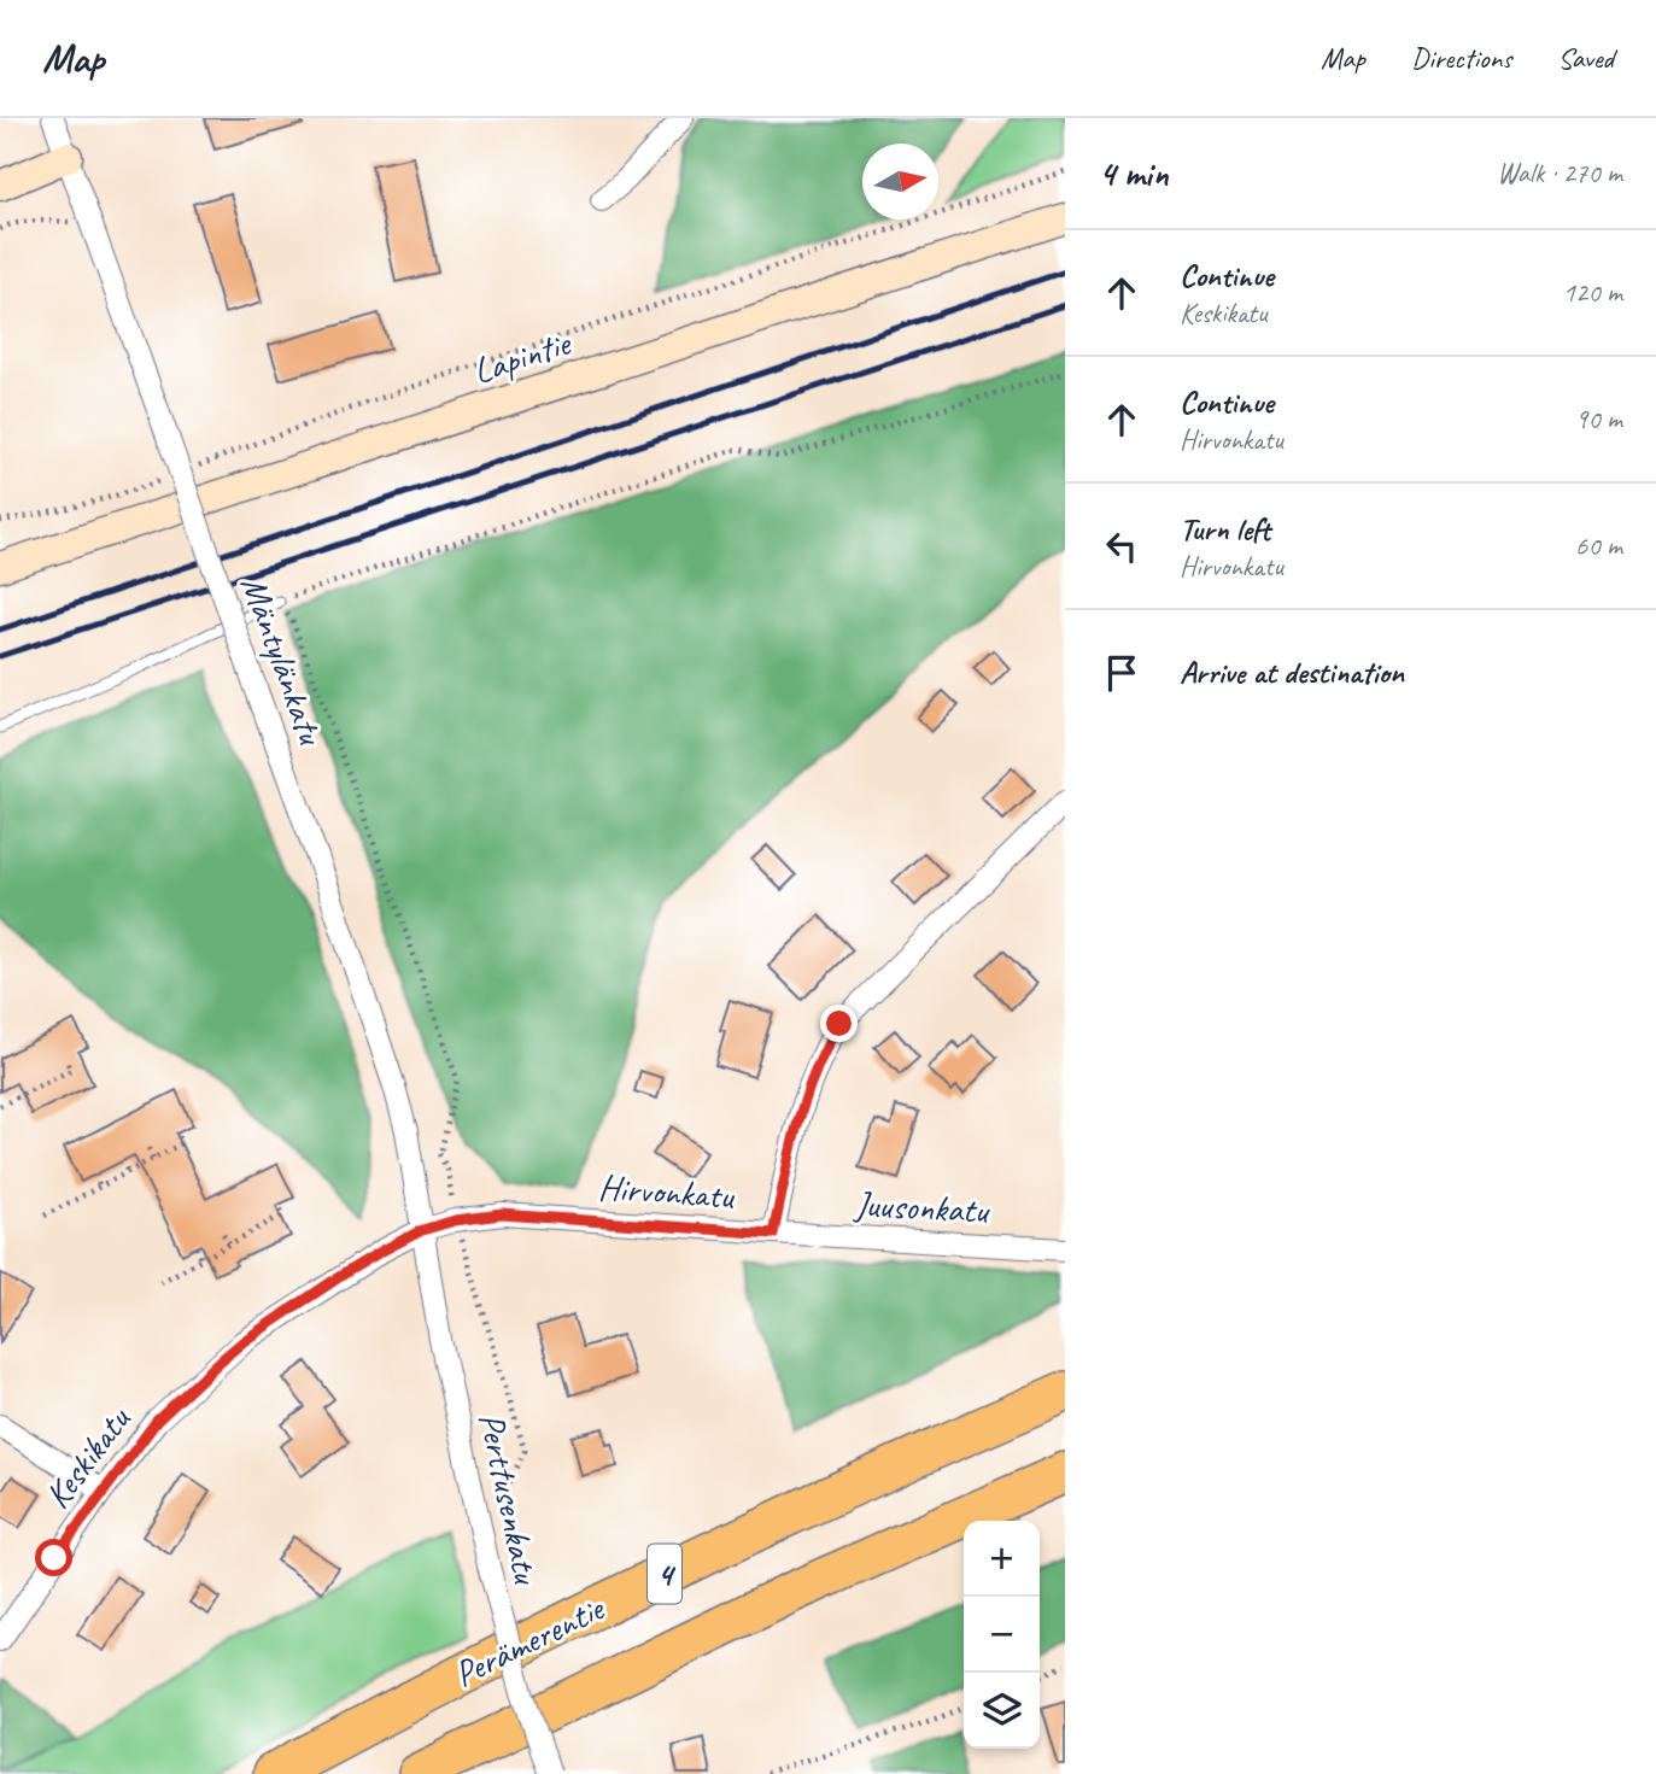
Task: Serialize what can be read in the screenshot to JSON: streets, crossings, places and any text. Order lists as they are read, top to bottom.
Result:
{
  "streets": {
    "highway": ["4", "Perämerentie"],
    "main road": ["Lapintie"],
    "street": [
      "Mäntylänkatu",
      "Hirvonkatu",
      "Juusonkatu",
      "Keskikatu",
      "Perttusenkatu"
    ]
  },
  "crossings": [
    ["Mäntylänkatu", "Hirvonkatu"],
    ["Mäntylänkatu", "Keskikatu"],
    ["Mäntylänkatu", "Perttusenkatu"],
    ["Hirvonkatu", "Juusonkatu"],
    ["Hirvonkatu", "Keskikatu"],
    ["Hirvonkatu", "Perttusenkatu"],
    ["Keskikatu", "Perttusenkatu"]
  ],
  "north": "right",
  "page": {
    "header": "Map",
    "nav": ["Map", "Directions", "Saved"],
    "heading": ["4 min", "Walk · 270 m"],
    "list": [
      ["Continue", "Keskikatu", "120 m"],
      ["Continue", "Hirvonkatu", "90 m"],
      ["Turn left", "Hirvonkatu", "60 m"],
      "Arrive at destination"
    ],
    "map_buttons": ["+", "−"]
  }
}
